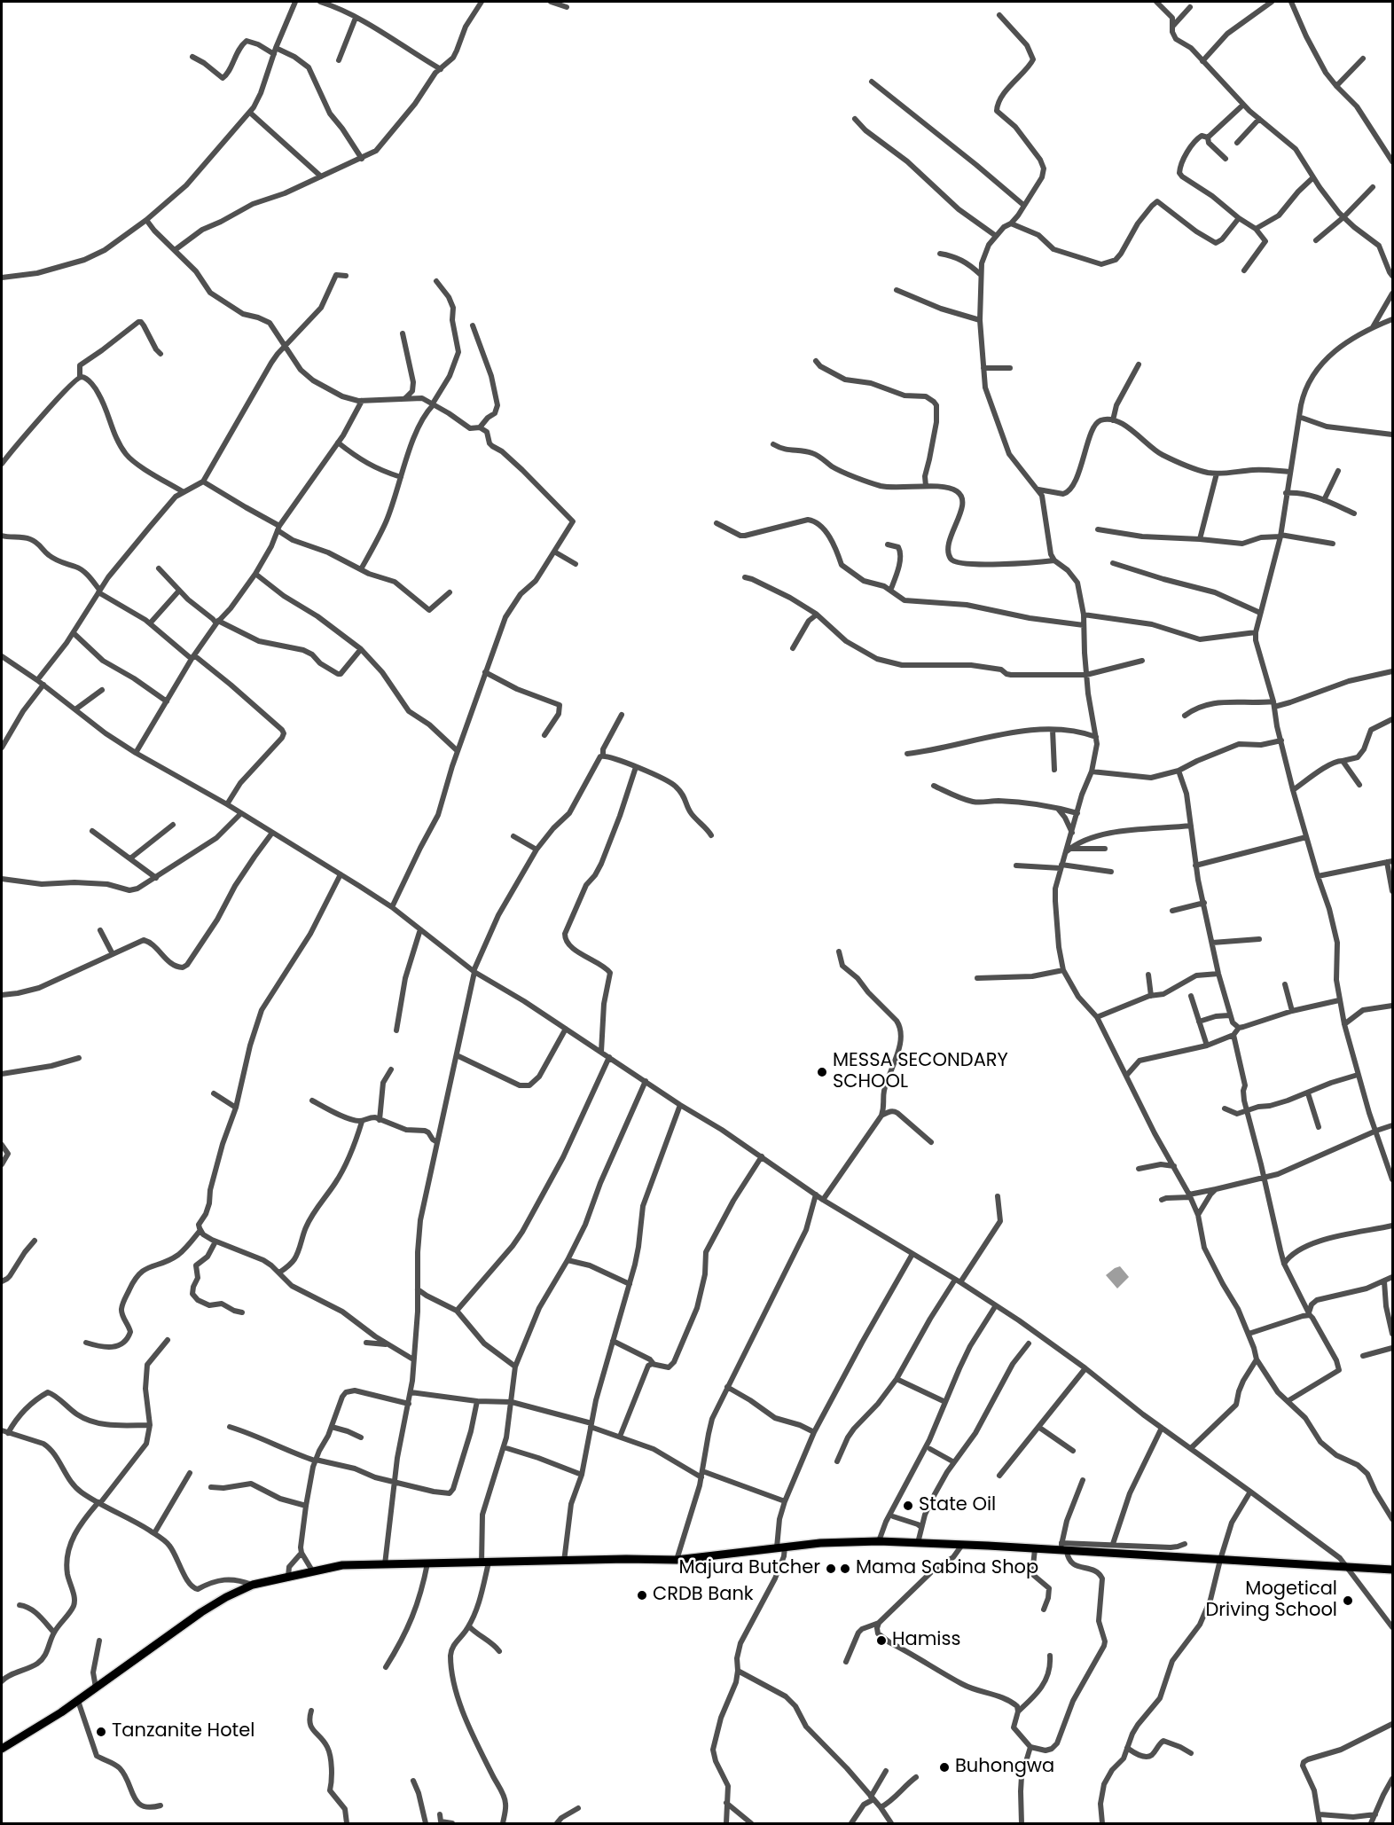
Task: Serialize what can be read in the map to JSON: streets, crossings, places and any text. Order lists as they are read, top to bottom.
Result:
{
  "places": [
    "MESSA SECONDARY SCHOOL",
    "State Oil",
    "Majura Butcher",
    "Mama Sabina Shop",
    "CRDB Bank",
    "Mogetical Driving School",
    "Hamiss",
    "Tanzanite Hotel",
    "Buhongwa"
  ]
}
